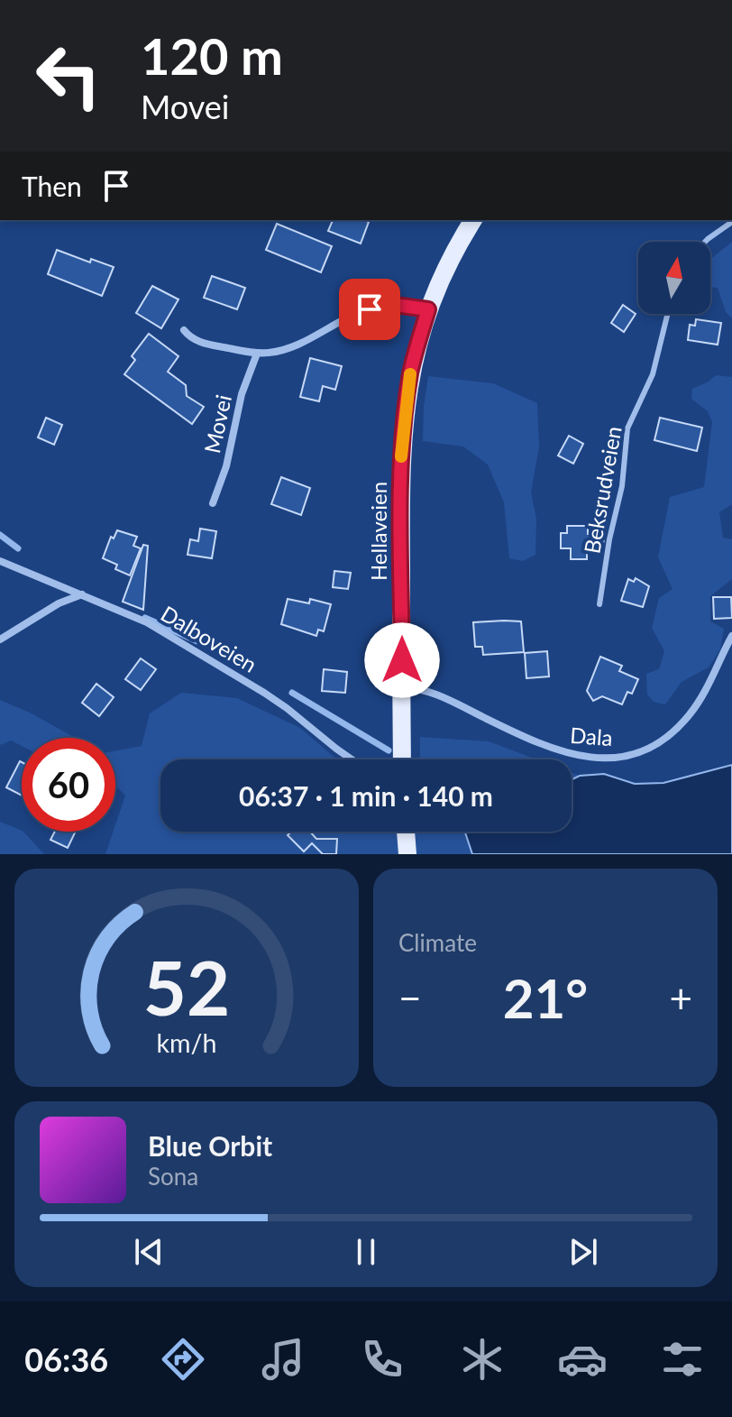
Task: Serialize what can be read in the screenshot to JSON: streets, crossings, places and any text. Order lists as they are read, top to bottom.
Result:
{
  "streets": {
    "main road": ["Hellaveien"],
    "street": ["Movei", "Dalboveien", "Dala"],
    "lane": ["Beksrudveien"]
  },
  "crossings": [
    ["Hellaveien", "Dala"]
  ],
  "north": "top",
  "page": {
    "turn": ["120 m", "Movei"],
    "then": "Then",
    "limit": "60",
    "trip": "06:37 · 1 min · 140 m",
    "tile": "Climate",
    "heat": ["−", "21°", "+"],
    "song": ["Blue Orbit", "Sona"],
    "tabs": "06:36",
    "gauge": ["52", "km/h"]
  }
}
